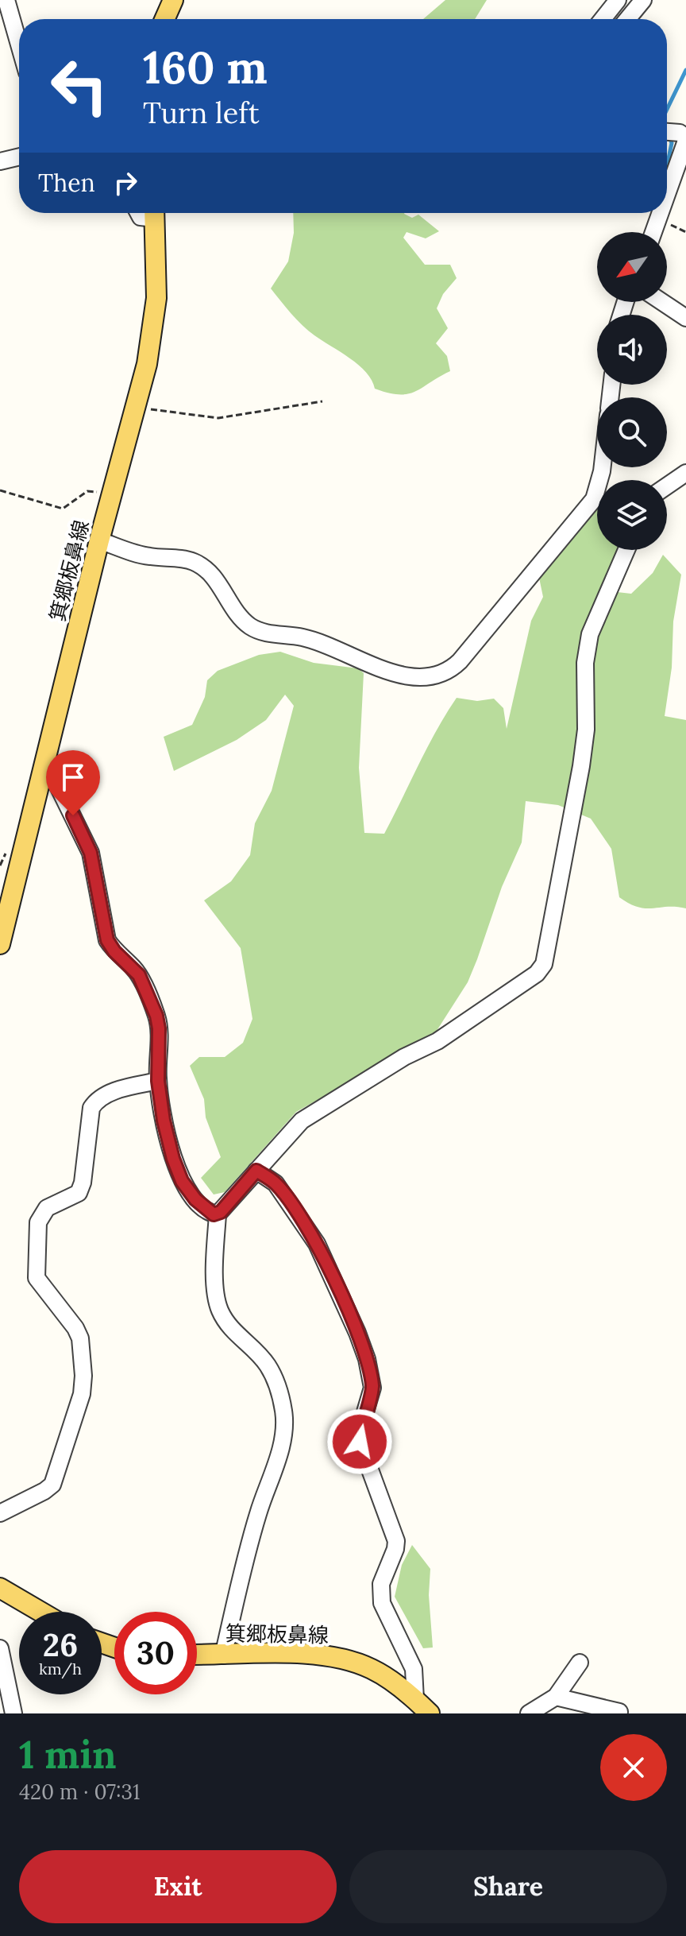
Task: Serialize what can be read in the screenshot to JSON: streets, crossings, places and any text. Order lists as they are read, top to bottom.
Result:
{
  "streets": {
    "main road": ["箕郷板鼻線"]
  },
  "north": "bottom left",
  "page": {
    "turn": ["160 m", "Turn left"],
    "then": "Then",
    "speed": "26 km/h",
    "limit": "30",
    "heading": ["1 min", "420 m · 07:31"],
    "buttons": ["Exit", "Share"]
  }
}
